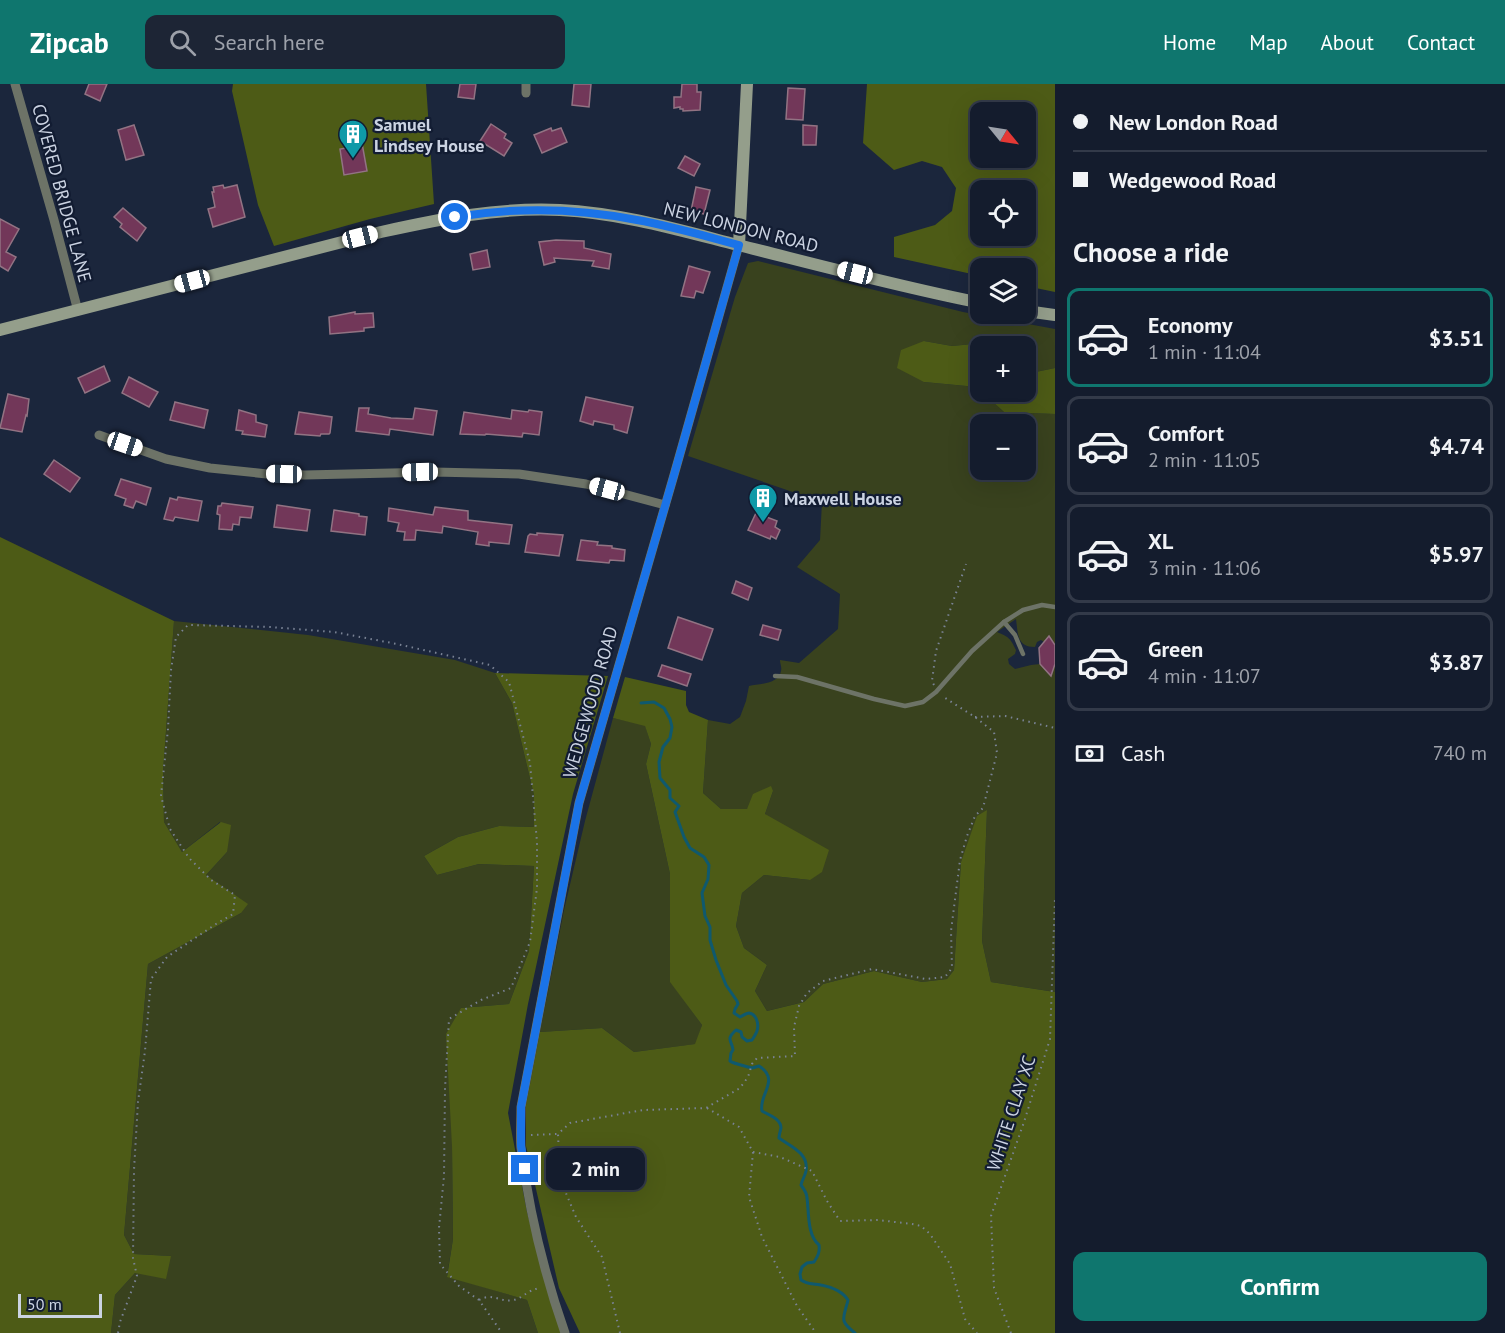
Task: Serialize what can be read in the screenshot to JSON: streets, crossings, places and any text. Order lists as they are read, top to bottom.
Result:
{
  "streets": {
    "main road": ["NEW LONDON ROAD", "WEDGEWOOD ROAD"],
    "street": ["COVERED BRIDGE LANE"],
    "path": ["WHITE CLAY XC"]
  },
  "crossings": [
    ["COVERED BRIDGE LANE", "NEW LONDON ROAD"],
    ["NEW LONDON ROAD", "WEDGEWOOD ROAD"]
  ],
  "places": {
    "building": ["Samuel Lindsey House", "Maxwell House"]
  },
  "scale_bar": "50 m",
  "north": "bottom right",
  "page": {
    "header": "Zipcab",
    "search": "Search here",
    "nav": [
      "Home",
      "Map",
      "About",
      "Contact"
    ],
    "banner": ["New London Road", "Wedgewood Road"],
    "map_buttons": ["+", "−"],
    "heading": "Choose a ride",
    "list": [
      {
        "name": "Economy",
        "note": "1 min · 11:04",
        "value": "$3.51"
      },
      {
        "name": "Comfort",
        "note": "2 min · 11:05",
        "value": "$4.74"
      },
      {
        "name": "XL",
        "note": "3 min · 11:06",
        "value": "$5.97"
      },
      {
        "name": "Green",
        "note": "4 min · 11:07",
        "value": "$3.87"
      }
    ],
    "pay": ["Cash", "740 m"],
    "bubble": "2 min",
    "buttons": "Confirm",
    "scale": "50 m"
  }
}
